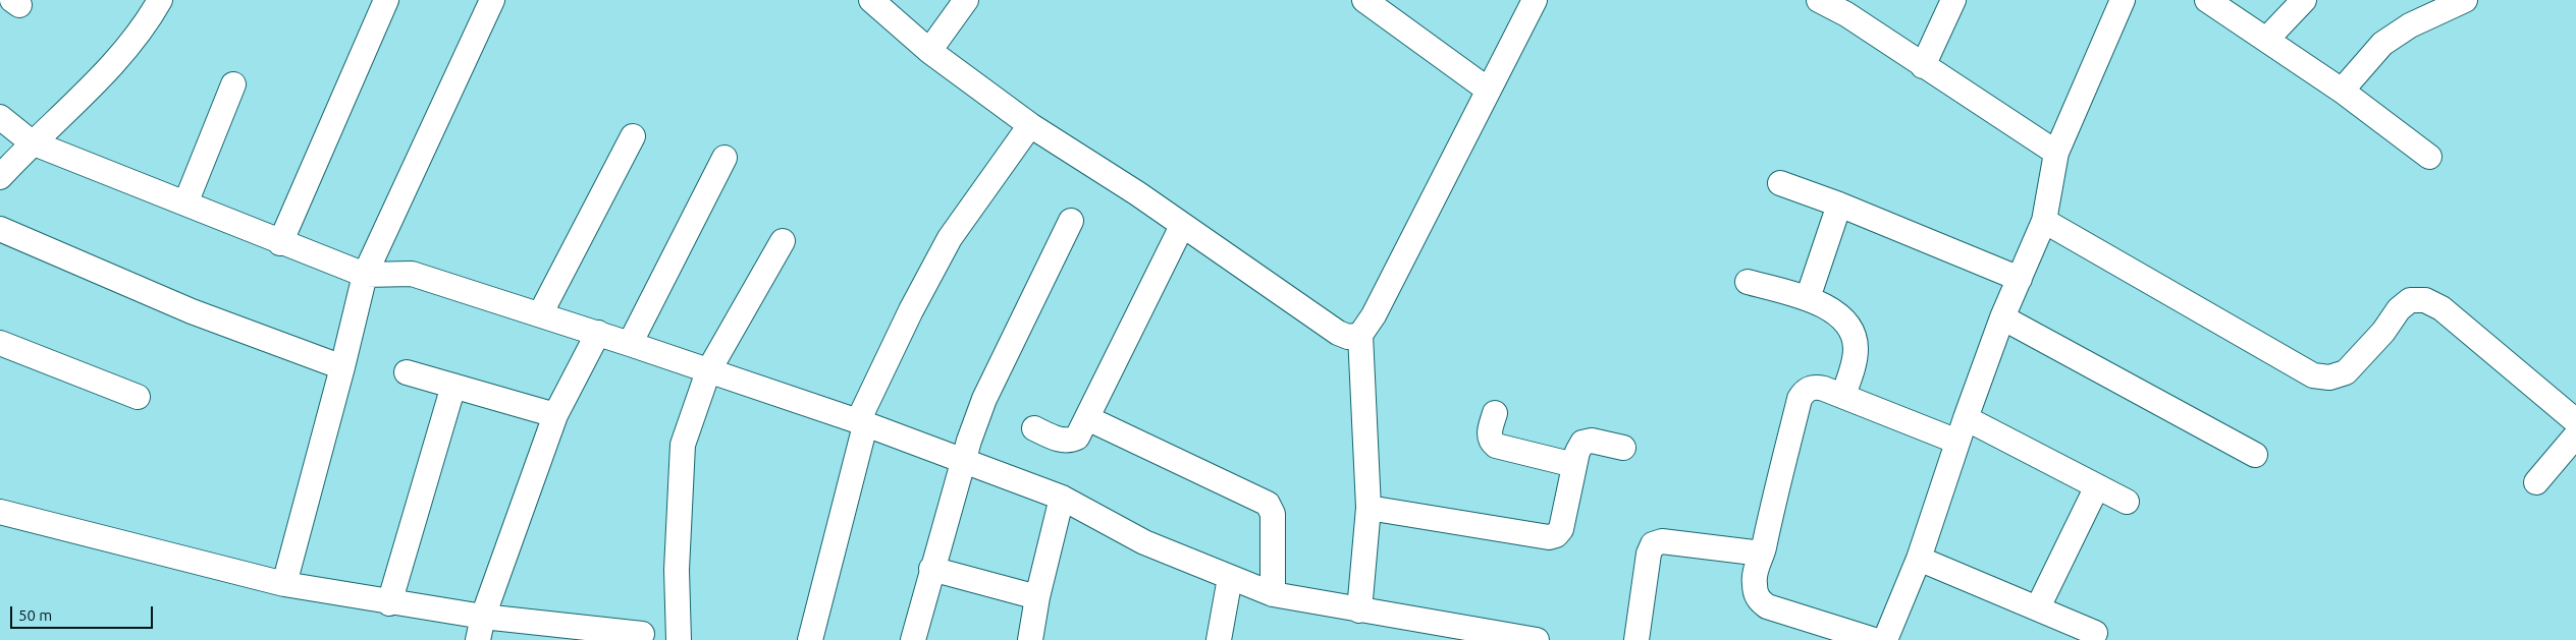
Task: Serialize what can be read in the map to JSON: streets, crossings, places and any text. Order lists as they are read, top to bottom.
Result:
{
  "scale_bar": "50 m"
}
